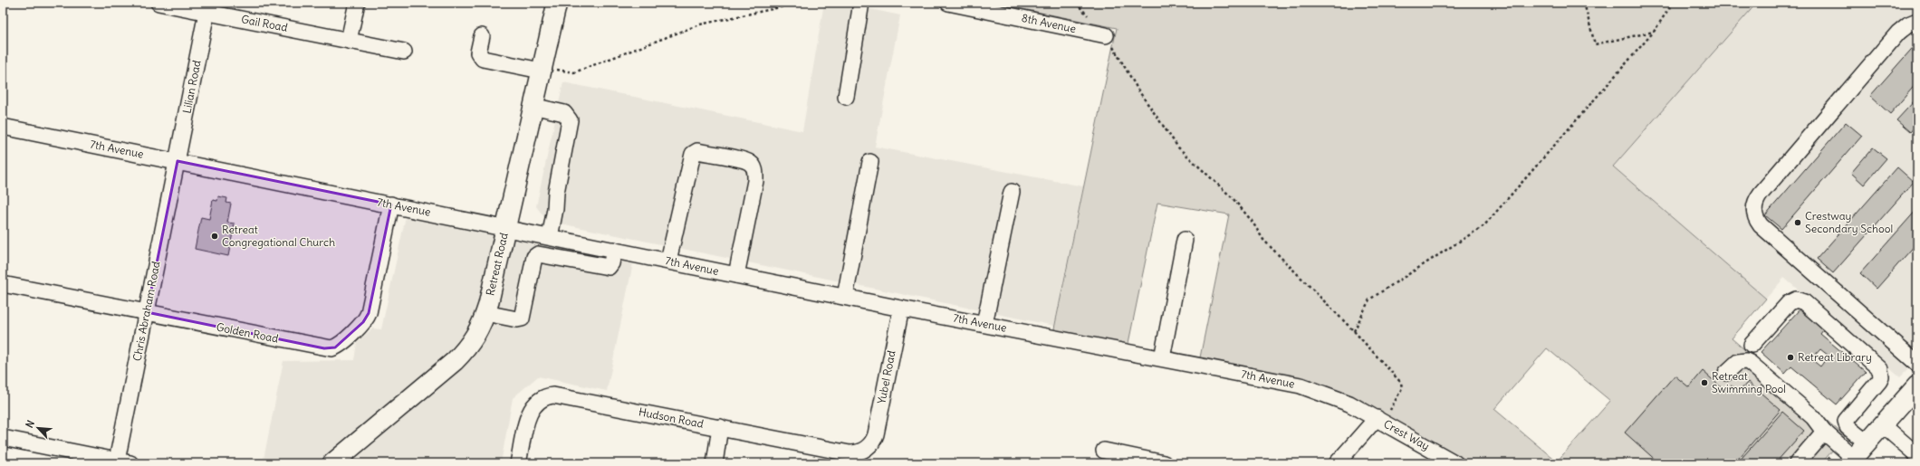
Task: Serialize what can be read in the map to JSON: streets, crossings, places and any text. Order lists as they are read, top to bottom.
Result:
{
  "streets": {
    "main road": ["Retreat Road"],
    "street": [
      "Gail Road",
      "8th Avenue",
      "Lilian Road",
      "7th Avenue",
      "Chris Abraham Road",
      "Golden Road",
      "Yubel Road",
      "Hudson Road",
      "Crest Way"
    ]
  },
  "crossings": [
    ["Gail Road", "Lilian Road"],
    ["Lilian Road", "7th Avenue"],
    ["Lilian Road", "Chris Abraham Road"],
    ["7th Avenue", "Retreat Road"],
    ["7th Avenue", "Chris Abraham Road"],
    ["7th Avenue", "Golden Road"],
    ["7th Avenue", "Yubel Road"],
    ["7th Avenue", "Crest Way"],
    ["Chris Abraham Road", "Golden Road"],
    ["Yubel Road", "Hudson Road"]
  ],
  "places": [
    "Crestway Secondary School",
    "Retreat Congregational Church",
    "Retreat Library",
    "Retreat Swimming Pool"
  ],
  "north": "top left"
}
